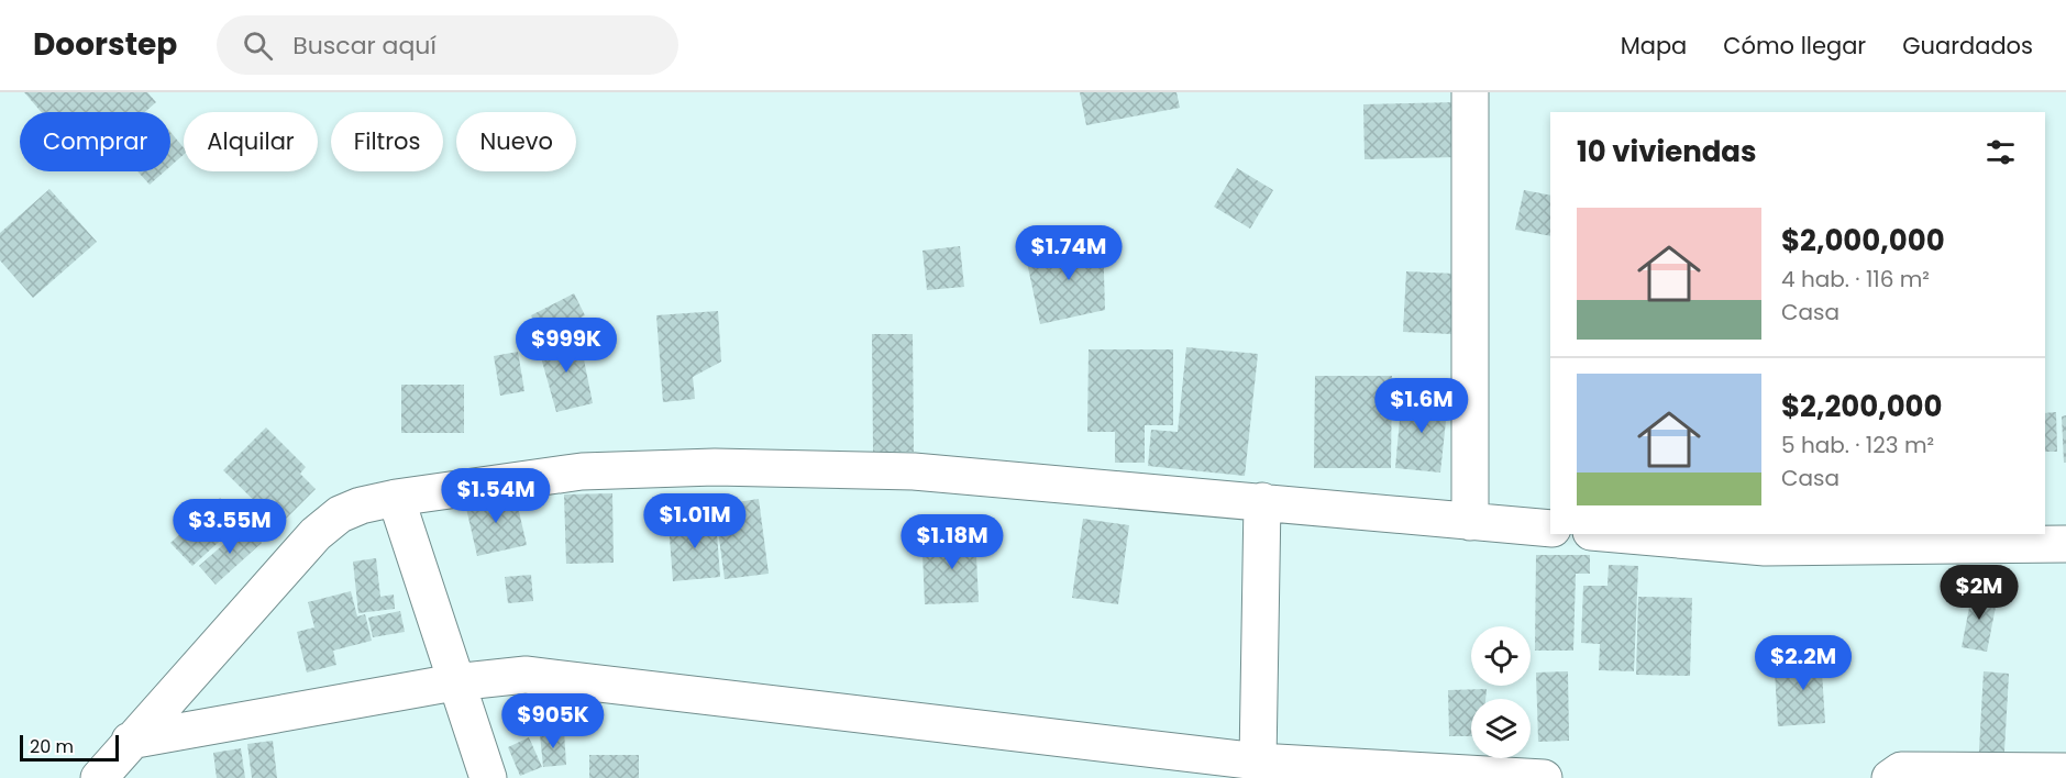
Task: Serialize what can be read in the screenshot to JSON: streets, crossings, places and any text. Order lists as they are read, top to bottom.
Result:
{
  "scale_bar": "20 m",
  "page": {
    "header": "Doorstep",
    "search": "Buscar aquí",
    "nav": ["Mapa", "Cómo llegar", "Guardados"],
    "chip": [
      "Comprar",
      "Alquilar",
      "Filtros",
      "Nuevo"
    ],
    "heading": "10 viviendas",
    "list": [
      {
        "name": "$2,000,000",
        "note": "4 hab. · 116 m² · Casa"
      },
      {
        "name": "$2,200,000",
        "note": "5 hab. · 123 m² · Casa"
      }
    ],
    "price": [
      "$1.74M",
      "$999K",
      "$1.6M",
      "$1.54M",
      "$1.01M",
      "$3.55M",
      "$1.18M",
      "$2M",
      "$2.2M",
      "$905K"
    ],
    "scale": "20 m"
  }
}
